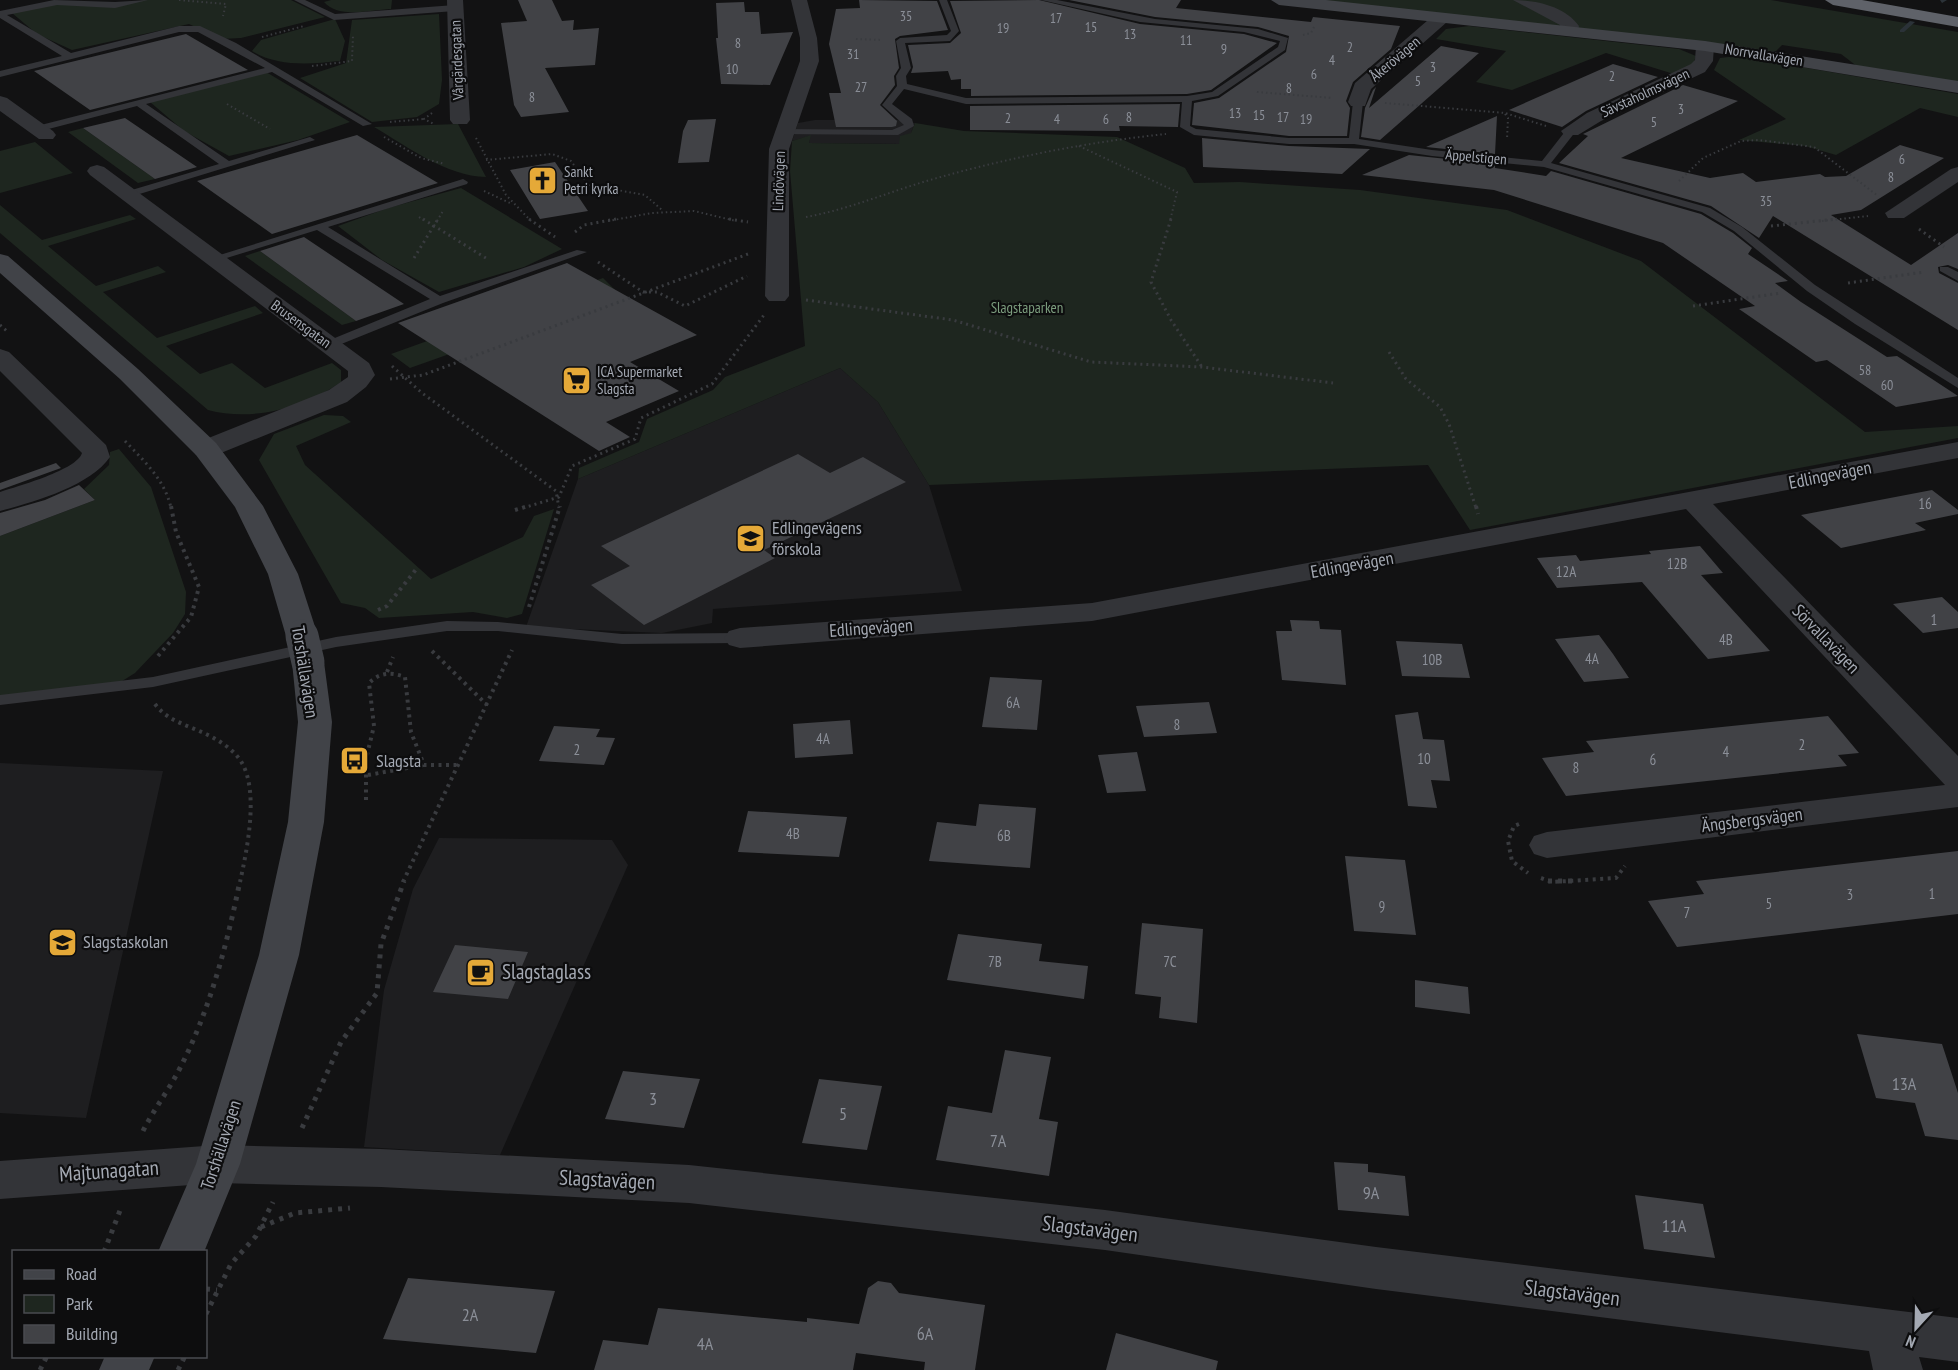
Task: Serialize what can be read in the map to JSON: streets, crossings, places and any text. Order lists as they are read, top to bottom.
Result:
{
  "streets": {
    "main road": ["Norrvallavägen", "Torshällavägen"],
    "street": [
      "Åkerövägen",
      "Vårgärdesgatan",
      "Sävstaholmsvägen",
      "Lindövägen",
      "Brusensgatan",
      "Edlingevägen",
      "Sörvallavägen",
      "Ängsbergsvägen",
      "Majtunagatan",
      "Slagstavägen"
    ],
    "lane": ["Äppelstigen"]
  },
  "crossings": [
    ["Norrvallavägen", "Åkerövägen"],
    ["Norrvallavägen", "Sävstaholmsvägen"],
    ["Åkerövägen", "Äppelstigen"],
    ["Edlingevägen", "Sörvallavägen"],
    ["Torshällavägen", "Majtunagatan"],
    ["Torshällavägen", "Slagstavägen"],
    ["Majtunagatan", "Slagstavägen"]
  ],
  "parks": ["Slagstaparken"],
  "places": {
    "church": ["Sankt Petri kyrka"],
    "supermarket": ["ICA Supermarket Slagsta"],
    "school or university": ["Edlingevägens förskola", "Slagstaskolan"],
    "bus stop": ["Slagsta"],
    "cafe": ["Slagstaglass"]
  },
  "house_numbers": [
    "35",
    "17",
    "15",
    "19",
    "13",
    "11",
    "8",
    "2",
    "9",
    "31",
    "4",
    "3",
    "10",
    "6",
    "2",
    "5",
    "27",
    "8",
    "8",
    "3",
    "13",
    "15",
    "8",
    "17",
    "2",
    "4",
    "6",
    "19",
    "5",
    "6",
    "8",
    "35",
    "58",
    "60",
    "16",
    "12B",
    "12A",
    "1",
    "4B",
    "4A",
    "10B",
    "6A",
    "8",
    "4A",
    "2",
    "2",
    "4",
    "10",
    "6",
    "8",
    "4B",
    "6B",
    "1",
    "3",
    "5",
    "9",
    "7",
    "7B",
    "7C",
    "13A",
    "3",
    "5",
    "7A",
    "9A",
    "11A",
    "2A",
    "6A",
    "4A"
  ],
  "legend": ["Road", "Park", "Building"],
  "north": "bottom"
}
